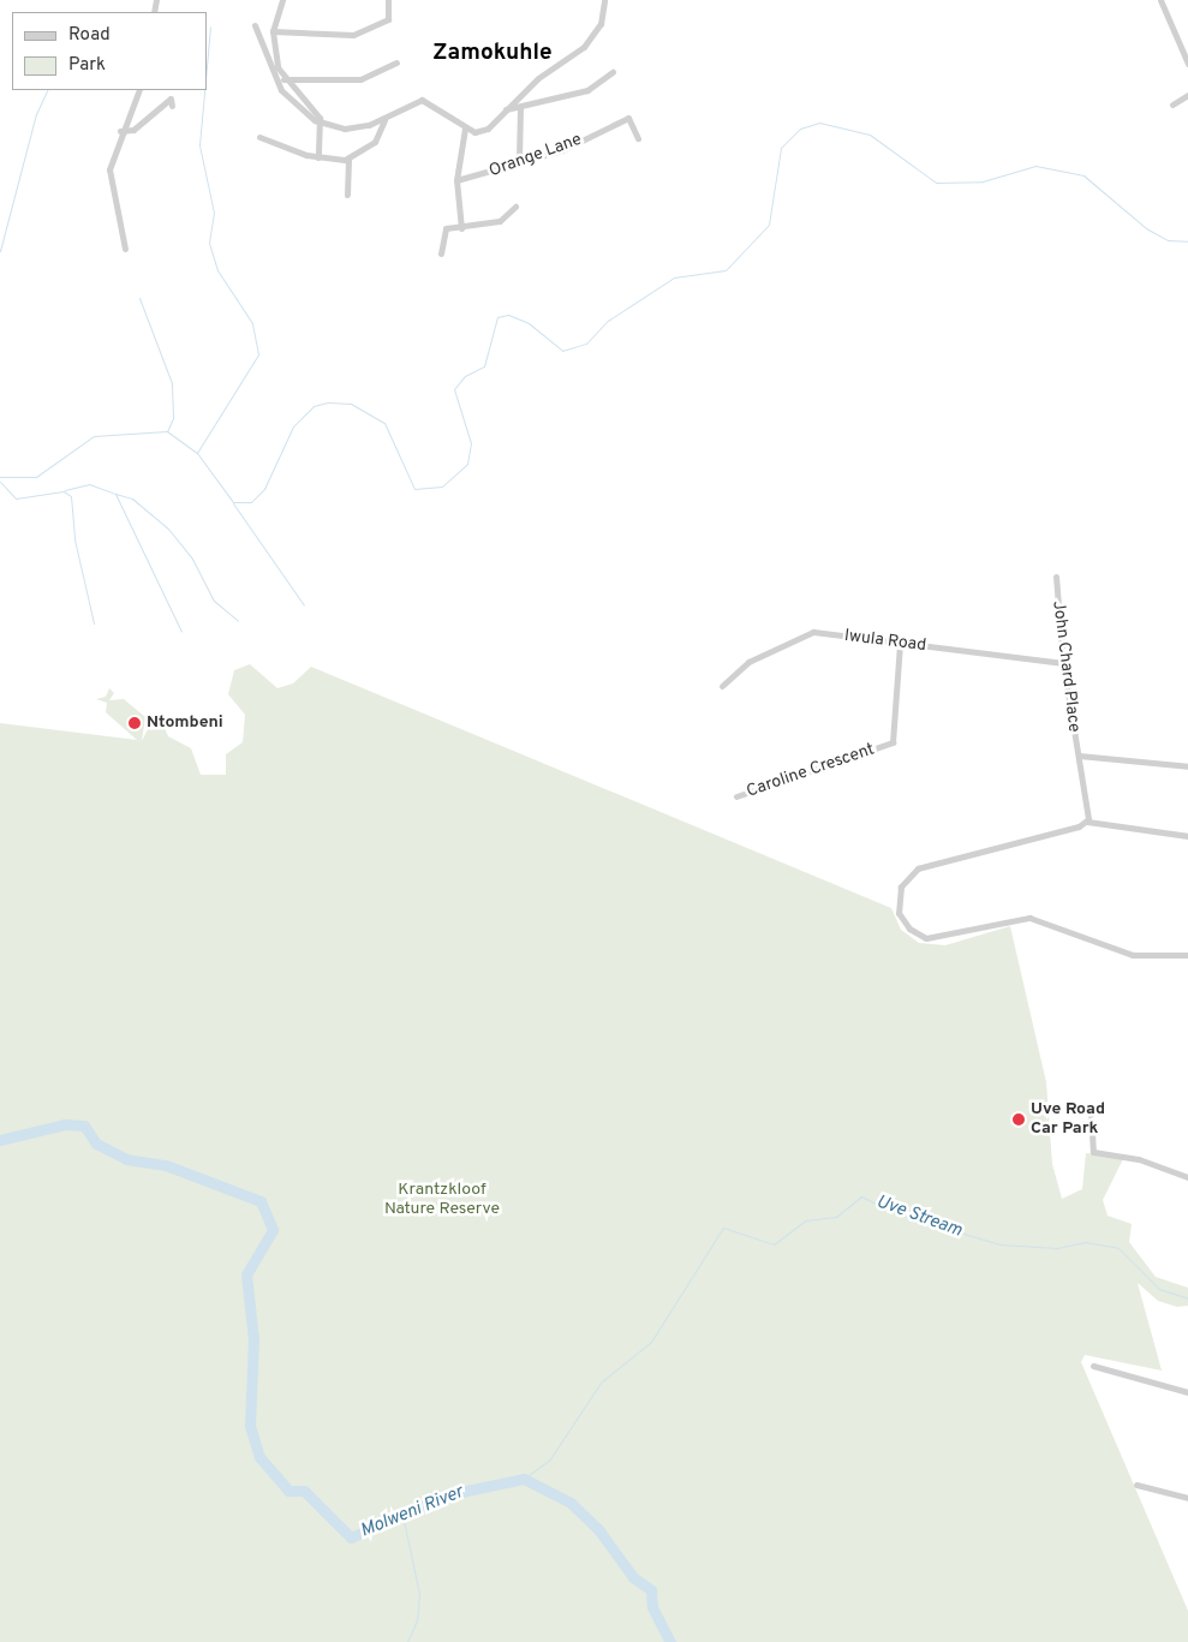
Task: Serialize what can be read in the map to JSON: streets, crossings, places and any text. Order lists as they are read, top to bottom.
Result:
{
  "streets": {
    "street": [
      "Orange Lane",
      "Iwula Road",
      "John Chard Place",
      "Caroline Crescent"
    ]
  },
  "crossings": [
    ["Iwula Road", "John Chard Place"],
    ["Iwula Road", "Caroline Crescent"]
  ],
  "districts": ["Zamokuhle"],
  "water": ["Uve Stream", "Molweni River"],
  "parks": ["Krantzkloof Nature Reserve"],
  "places": ["Ntombeni", "Uve Road Car Park"],
  "legend": ["Road", "Park"]
}
